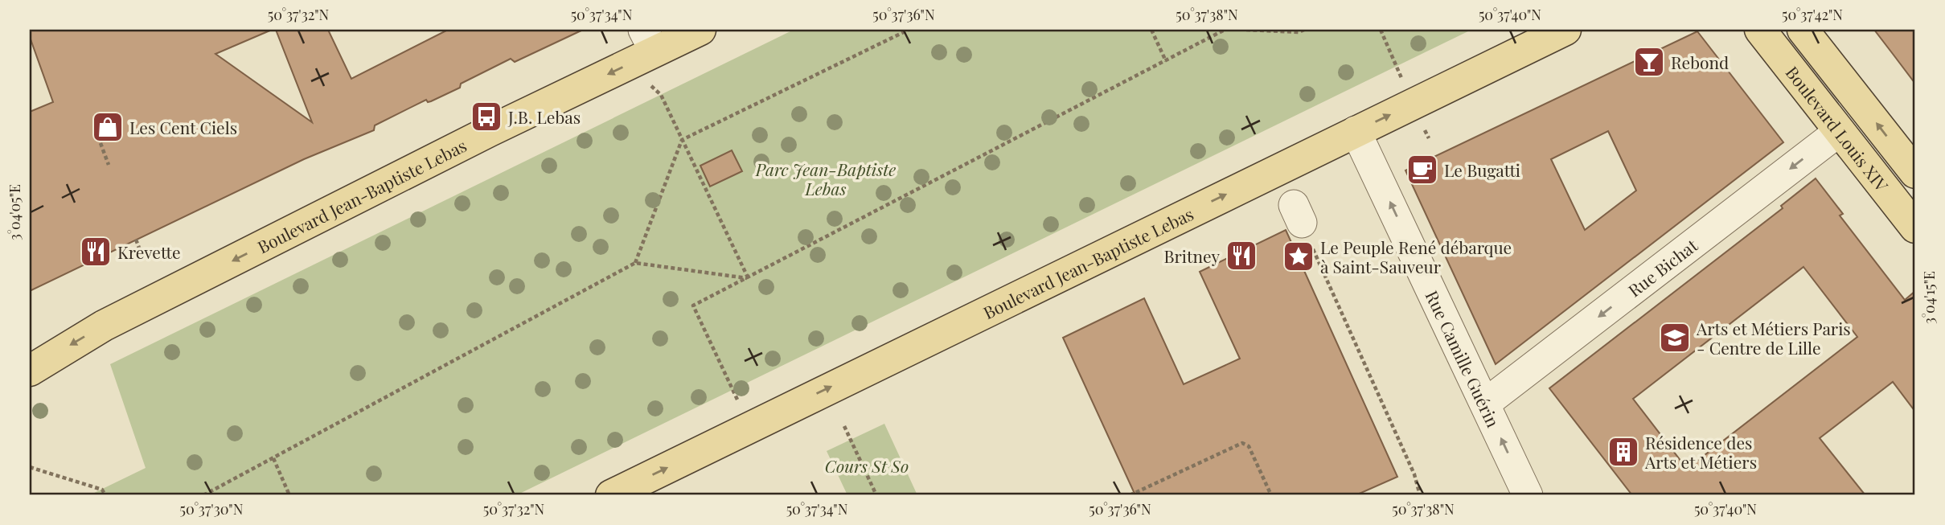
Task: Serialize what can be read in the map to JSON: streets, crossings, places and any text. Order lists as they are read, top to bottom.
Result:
{
  "streets": {
    "main road": ["Boulevard Louis XIV", "Boulevard Jean-Baptiste Lebas"],
    "street": ["Rue Bichat", "Rue Camille Guérin"]
  },
  "crossings": [
    ["Boulevard Louis XIV", "Rue Bichat"],
    ["Boulevard Jean-Baptiste Lebas", "Rue Camille Guérin"],
    ["Rue Bichat", "Rue Camille Guérin"]
  ],
  "one_way": ["Rue Bichat", "Rue Camille Guérin"],
  "parks": ["Parc Jean-Baptiste Lebas", "Cours St So"],
  "places": {
    "bar": ["Rebond"],
    "bus stop": ["J.B. Lebas"],
    "shop": ["Les Cent Ciels"],
    "cafe": ["Le Bugatti"],
    "restaurant": ["Krevette", "Britney"],
    "place": ["Le Peuple René débarque à Saint-Sauveur"],
    "school or university": ["Arts et Métiers Paris - Centre de Lille"],
    "building": ["Résidence des Arts et Métiers"]
  },
  "coordinates": [
    "50°37'32\"N",
    "50°37'34\"N",
    "50°37'36\"N",
    "50°37'38\"N",
    "50°37'40\"N",
    "50°37'42\"N",
    "3°04'05\"E",
    "3°04'15\"E",
    "50°37'30\"N"
  ]
}
